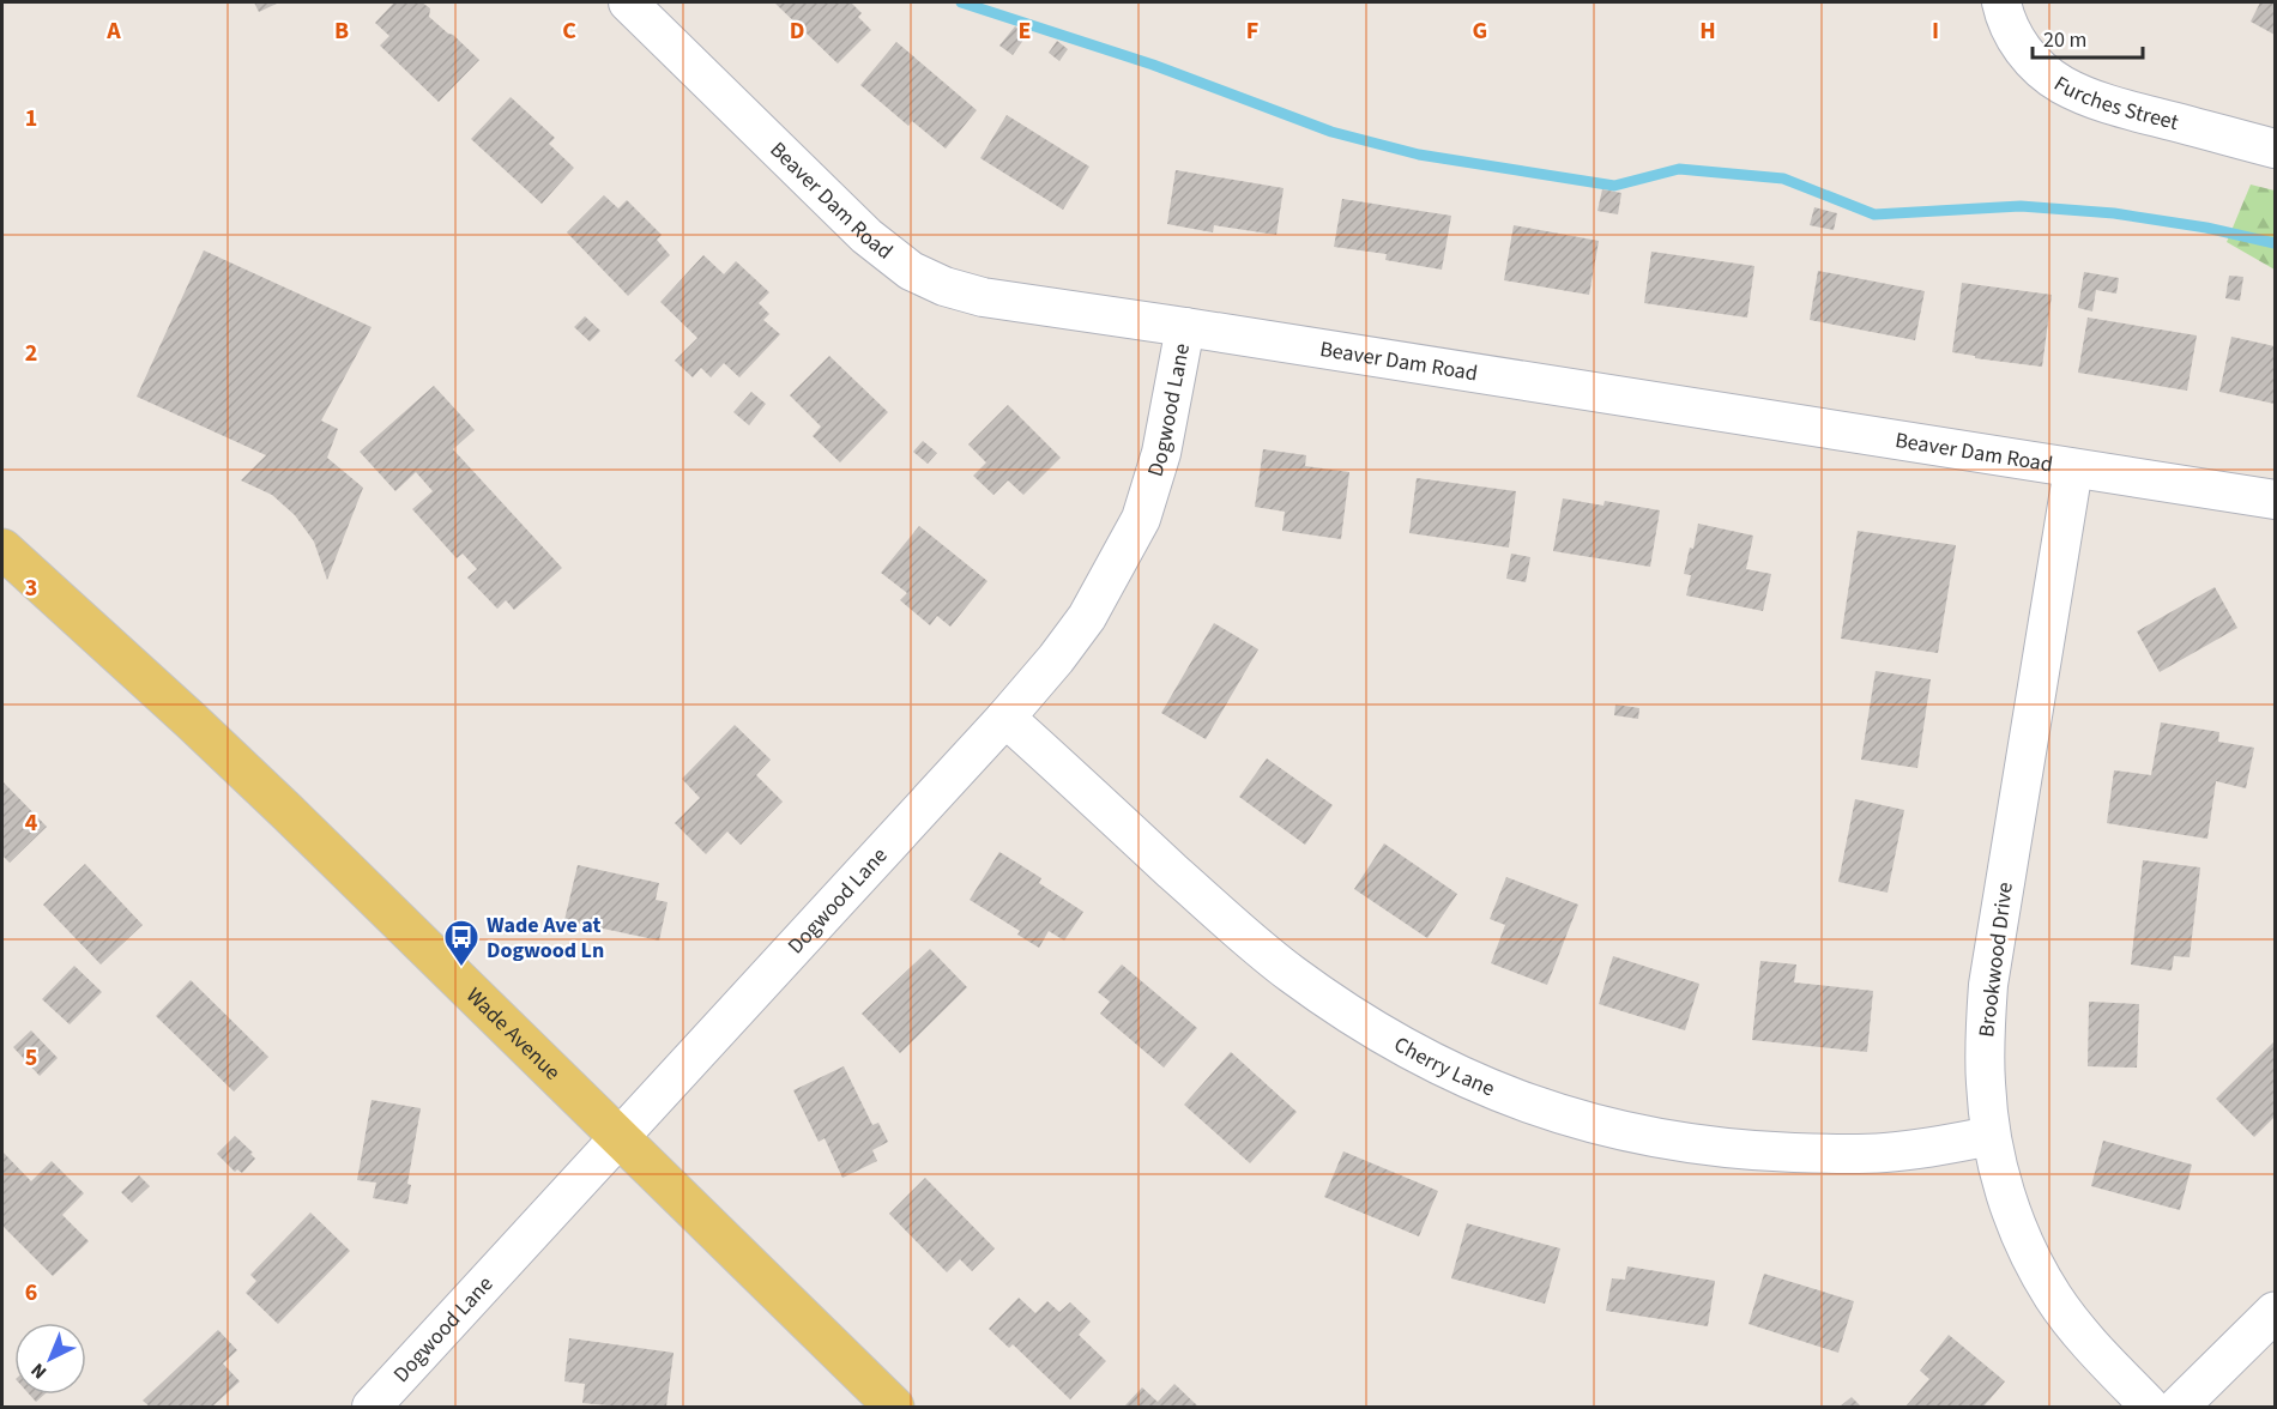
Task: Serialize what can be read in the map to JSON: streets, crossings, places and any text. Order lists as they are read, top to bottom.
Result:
{
  "streets": {
    "main road": ["Wade Avenue"],
    "street": [
      "Furches Street",
      "Beaver Dam Road",
      "Dogwood Lane",
      "Brookwood Drive",
      "Cherry Lane"
    ]
  },
  "crossings": [
    ["Beaver Dam Road", "Dogwood Lane"],
    ["Beaver Dam Road", "Brookwood Drive"],
    ["Dogwood Lane", "Wade Avenue"],
    ["Dogwood Lane", "Cherry Lane"],
    ["Brookwood Drive", "Cherry Lane"]
  ],
  "places": {
    "bus stop": ["Wade Ave at Dogwood Ln"]
  },
  "scale_bar": "20 m",
  "north": "bottom left",
  "grid": {
    "columns": [
      "A",
      "B",
      "C",
      "D",
      "E",
      "F",
      "G",
      "H",
      "I"
    ],
    "rows": [
      "1",
      "2",
      "3",
      "4",
      "5",
      "6"
    ]
  }
}
